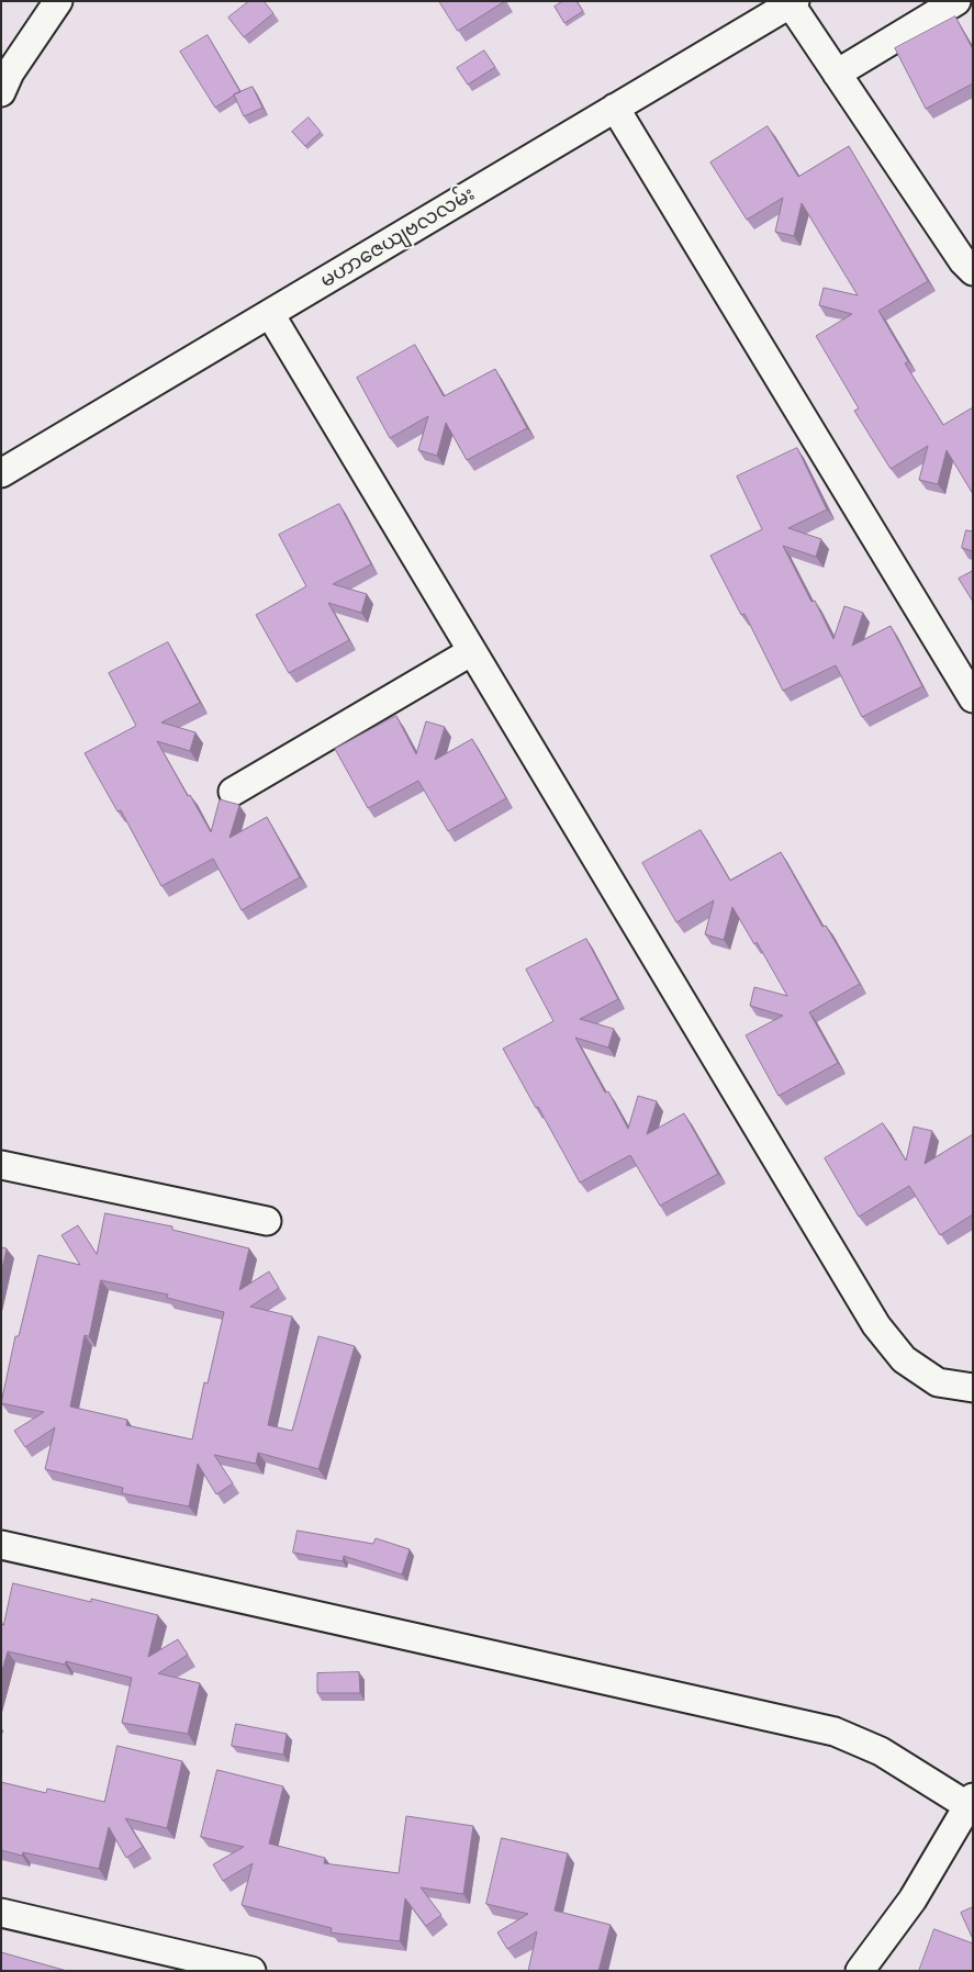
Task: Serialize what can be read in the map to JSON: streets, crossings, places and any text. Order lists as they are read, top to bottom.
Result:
{
  "streets": {
    "street": ["မဟာဇေယျဗလလမ်း"]
  }
}
